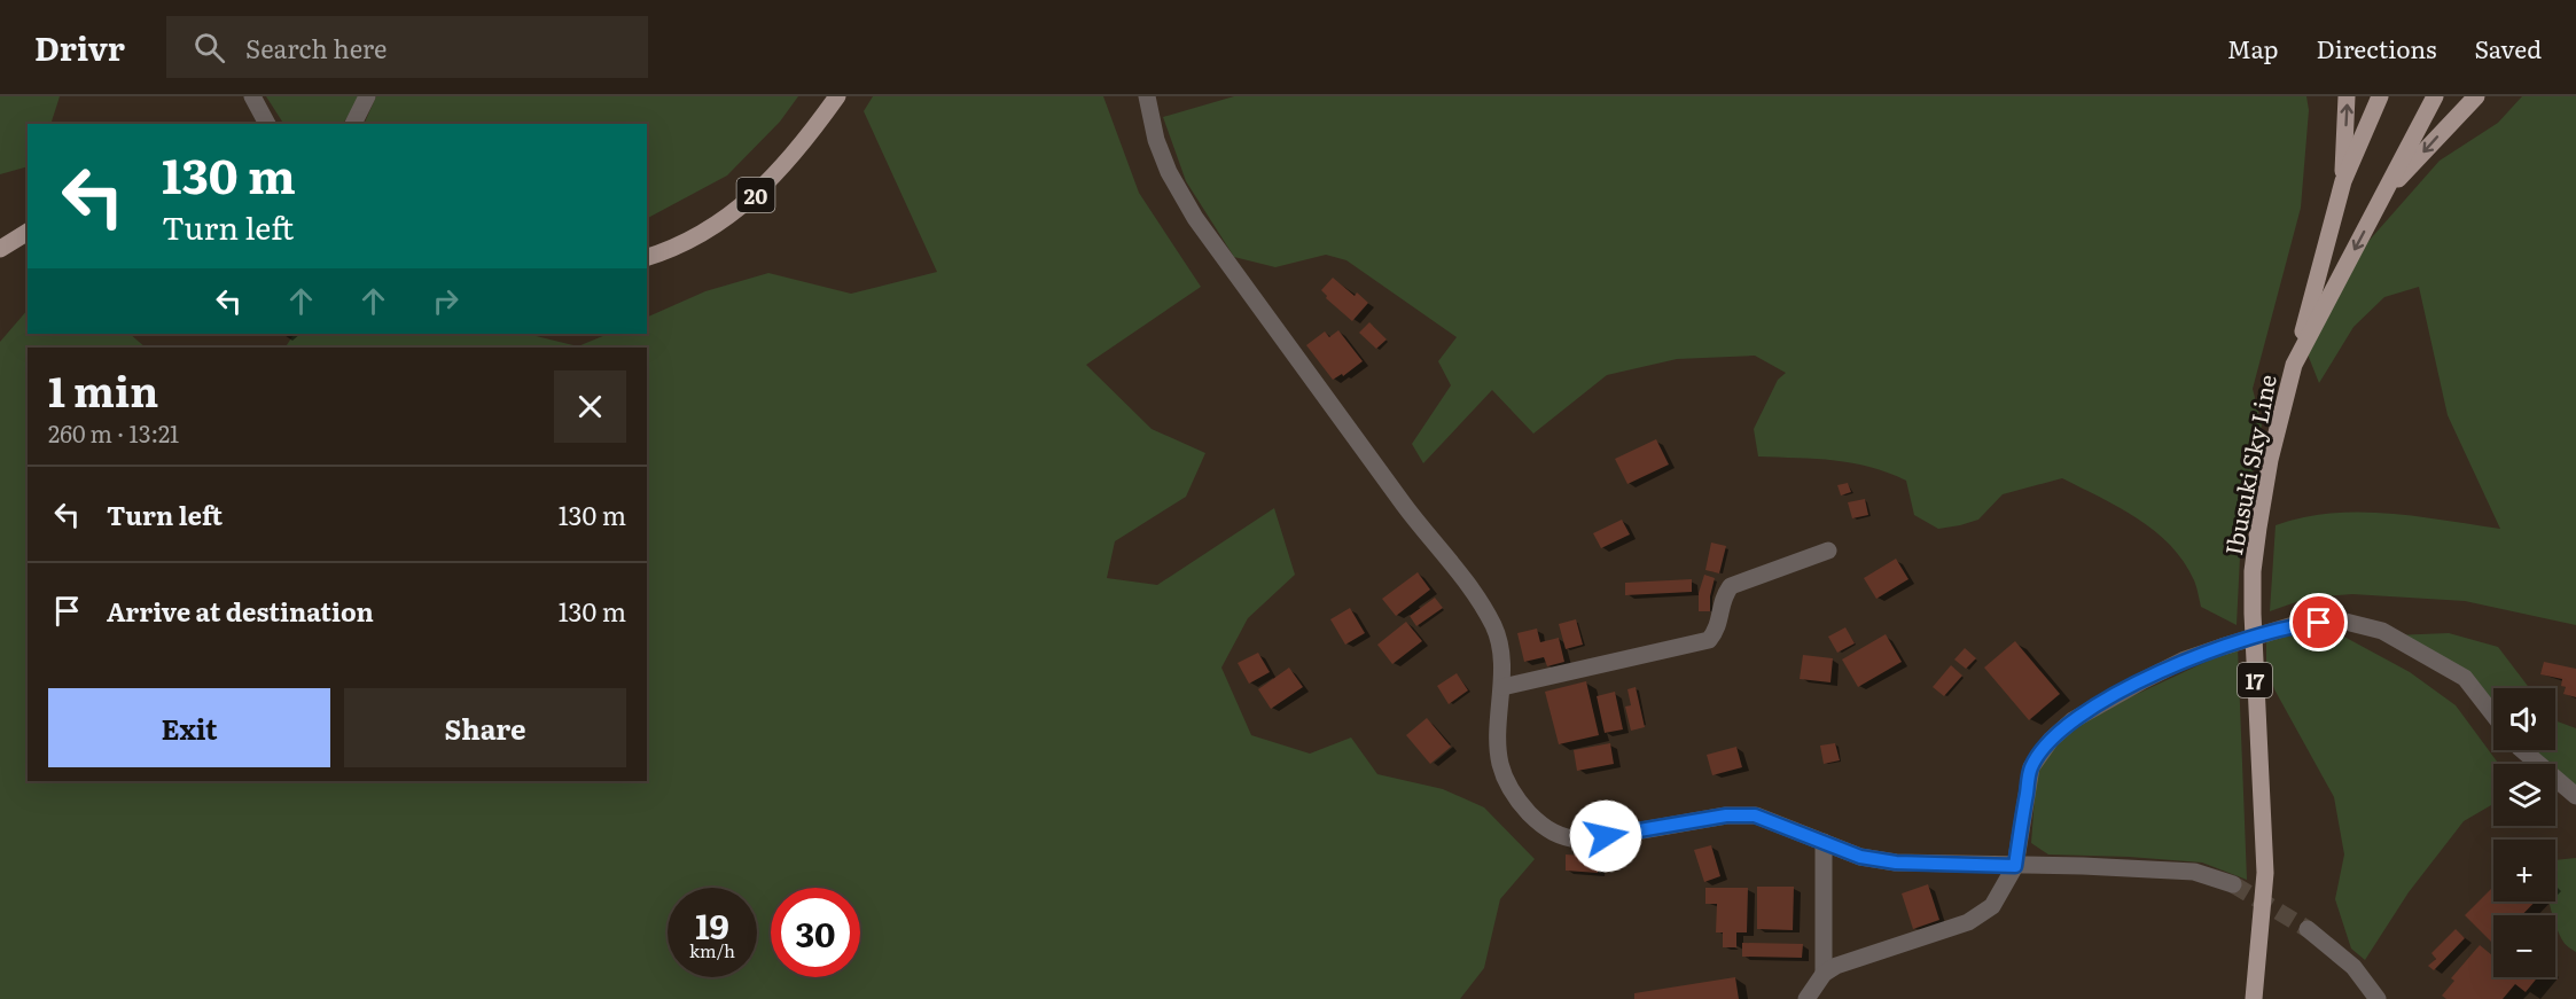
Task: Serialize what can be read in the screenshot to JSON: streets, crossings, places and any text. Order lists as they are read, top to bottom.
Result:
{
  "streets": {
    "main road": ["20", "Ibusuki Sky Line", "17"]
  },
  "page": {
    "header": "Drivr",
    "search": "Search here",
    "nav": ["Map", "Directions", "Saved"],
    "turn": ["130 m", "Turn left"],
    "heading": ["1 min", "260 m · 13:21"],
    "list": [
      {
        "name": "Turn left",
        "value": "130 m"
      },
      {
        "name": "Arrive at destination",
        "value": "130 m"
      }
    ],
    "buttons": ["Exit", "Share"],
    "map_buttons": ["+", "−"],
    "speed": "19 km/h",
    "limit": "30"
  }
}
